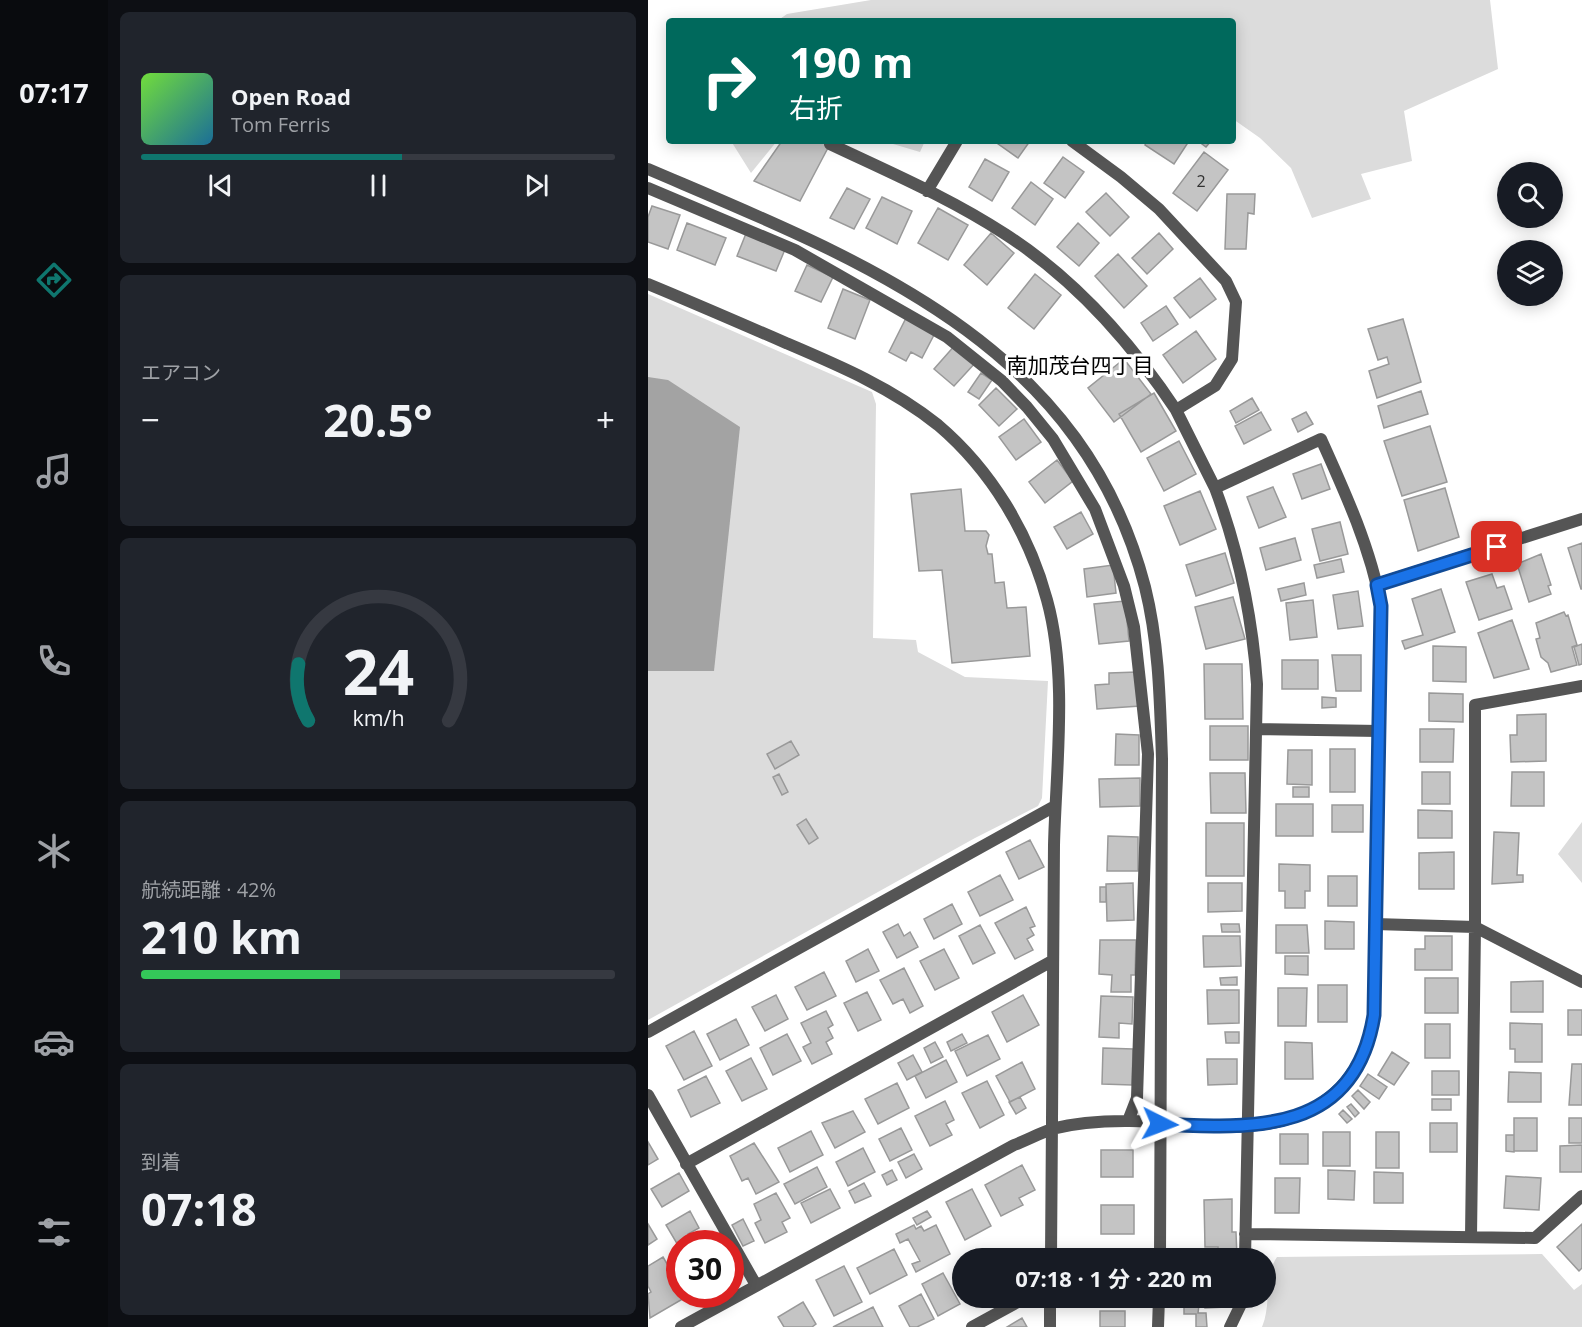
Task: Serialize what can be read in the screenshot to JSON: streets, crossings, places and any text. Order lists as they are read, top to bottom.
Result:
{
  "districts": ["南加茂台四丁目"],
  "house_numbers": ["2"],
  "page": {
    "tabs": "07:17",
    "turn": ["190 m", "右折"],
    "song": ["Open Road", "Tom Ferris"],
    "tile": [
      "エアコン",
      ["航続距離 · 42%", "210 km"],
      ["到着", "07:18"]
    ],
    "heat": ["−", "20.5°", "+"],
    "limit": "30",
    "trip": "07:18 · 1 分 · 220 m",
    "gauge": ["24", "km/h"]
  }
}
